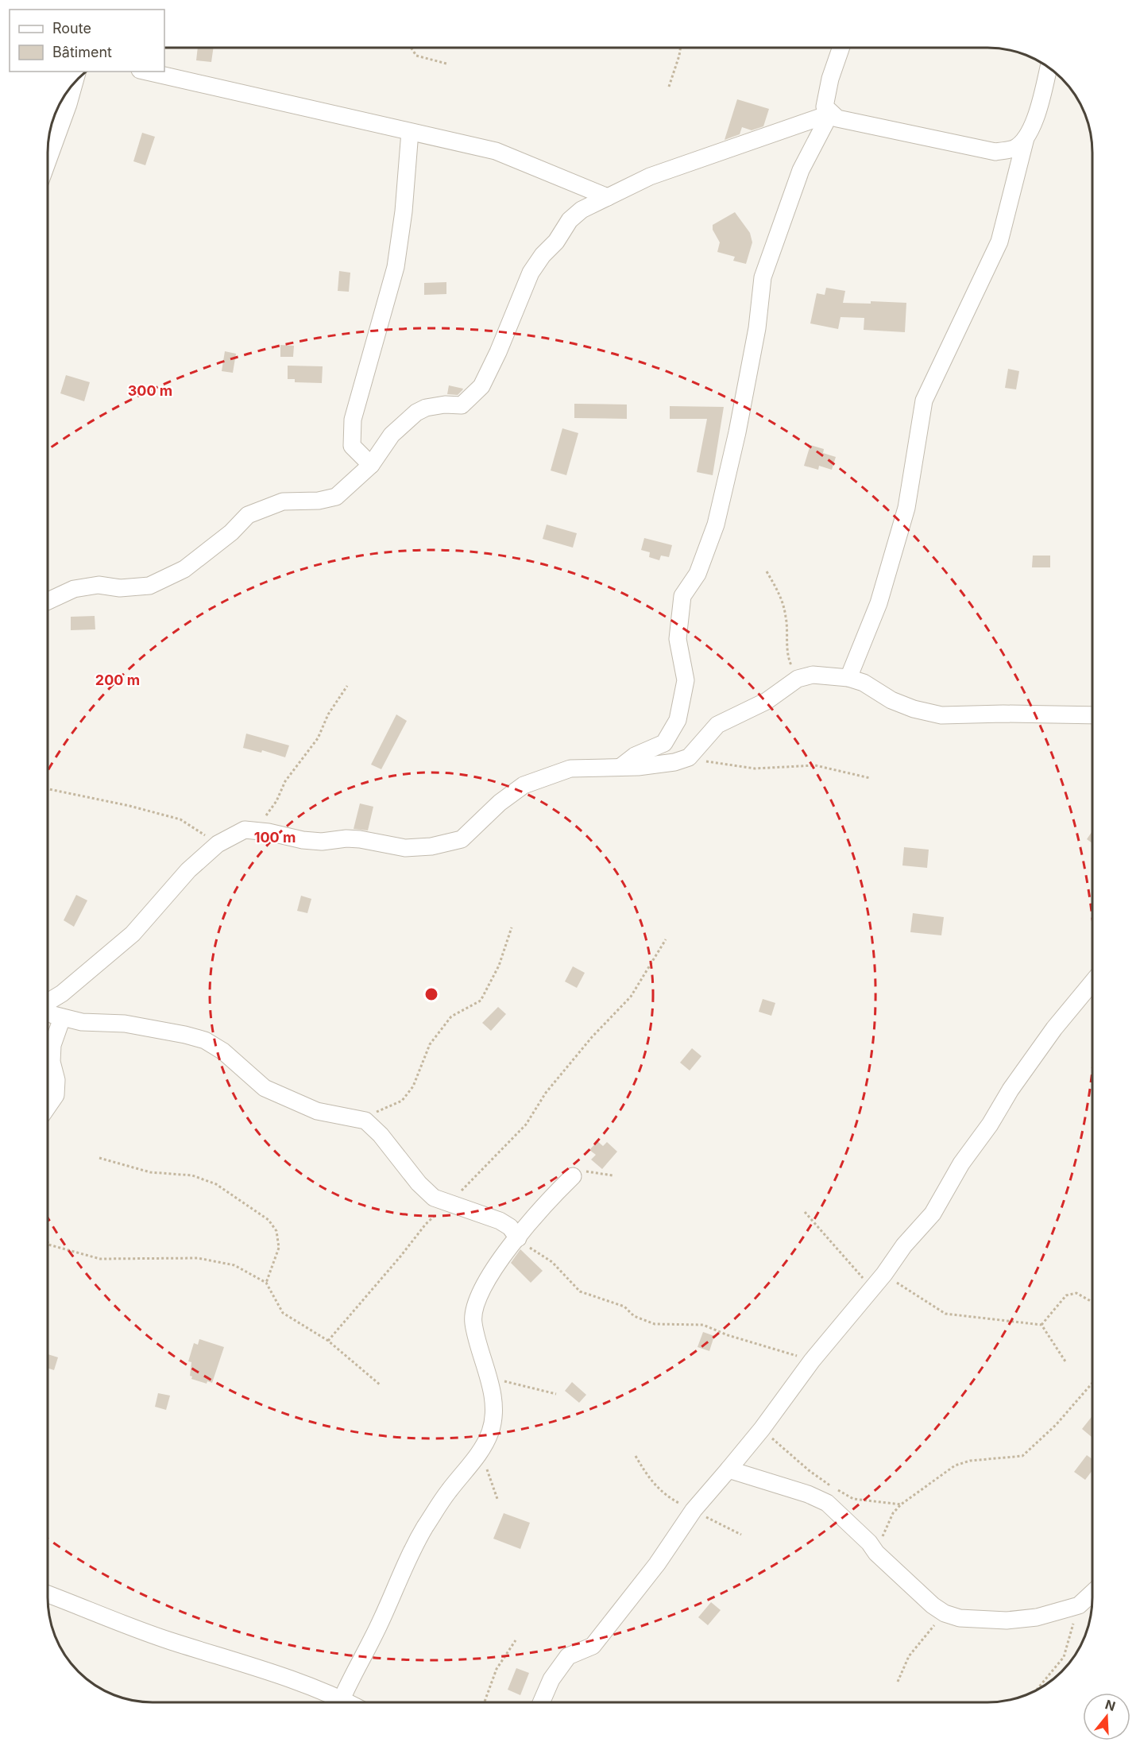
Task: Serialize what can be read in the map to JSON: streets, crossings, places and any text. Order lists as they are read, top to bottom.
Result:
{
  "legend": ["Route", "Bâtiment"],
  "north": "top",
  "rings": ["300 m", "200 m", "100 m"]
}
